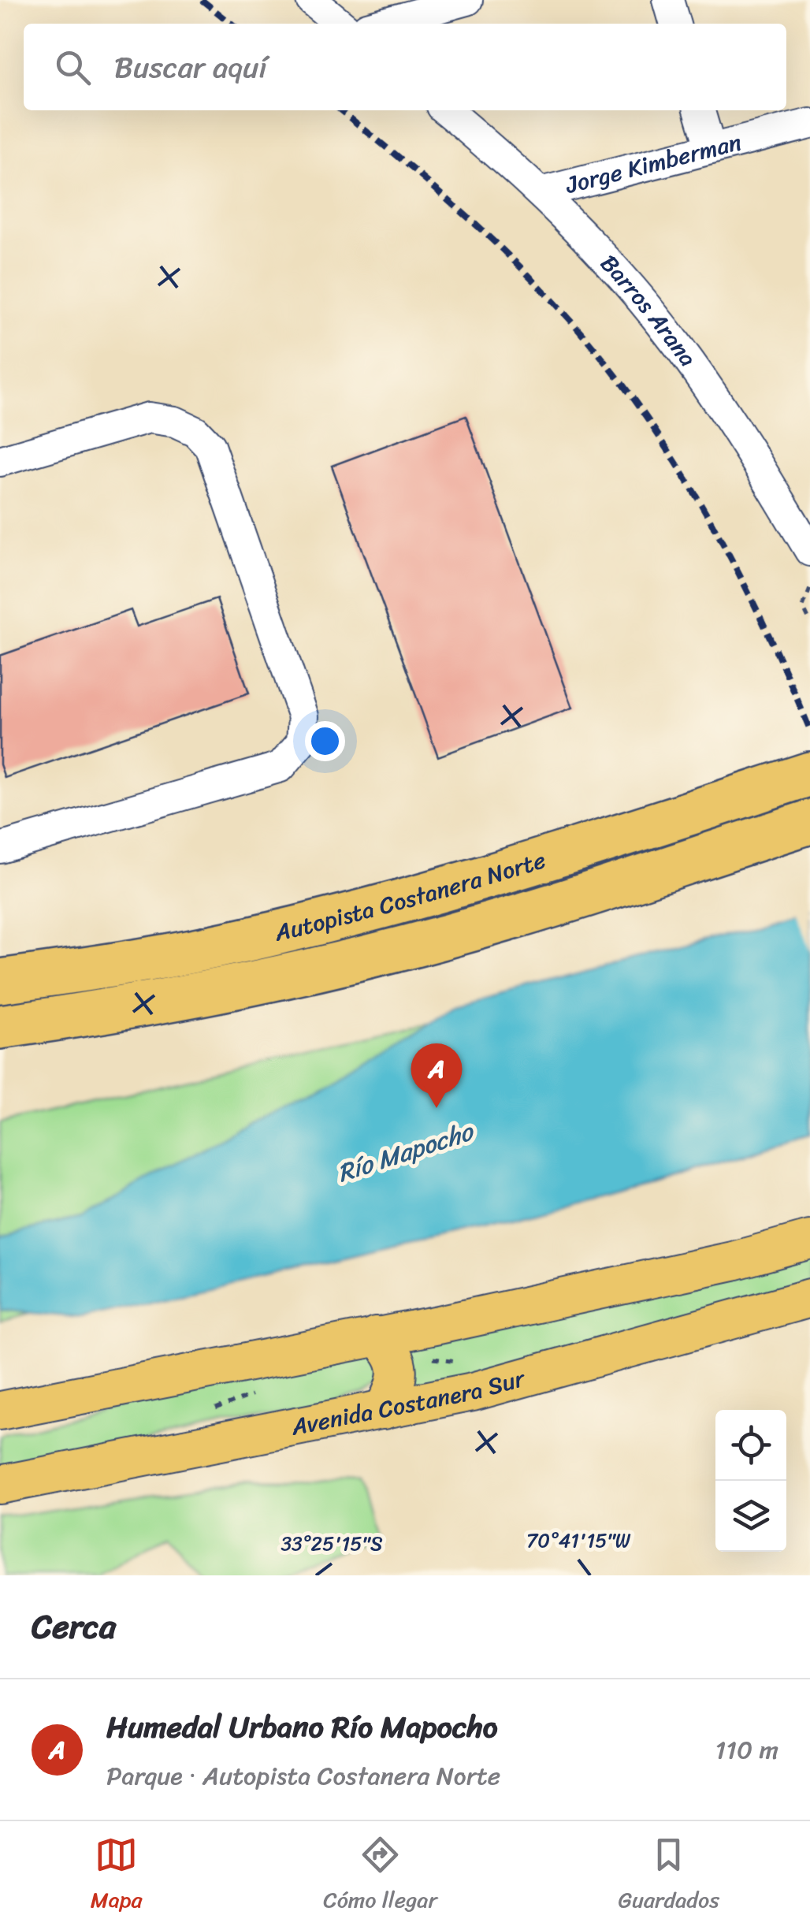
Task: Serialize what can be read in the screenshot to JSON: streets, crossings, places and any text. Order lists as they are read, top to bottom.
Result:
{
  "streets": {
    "highway": ["Autopista Costanera Norte"],
    "main road": ["Avenida Costanera Sur"],
    "street": ["Jorge Kimberman", "Barros Arana"]
  },
  "crossings": [
    ["Jorge Kimberman", "Barros Arana"]
  ],
  "water": ["Río Mapocho"],
  "page": {
    "search": "Buscar aquí",
    "pins": "A",
    "heading": "Cerca",
    "list": [
      {
        "mark": "A",
        "name": "Humedal Urbano Río Mapocho",
        "note": "Parque · Autopista Costanera Norte",
        "value": "110 m"
      }
    ],
    "nav": ["Mapa", "Cómo llegar", "Guardados"]
  },
  "coordinates": ["70°41'15\"W", "33°25'15\"S"]
}
